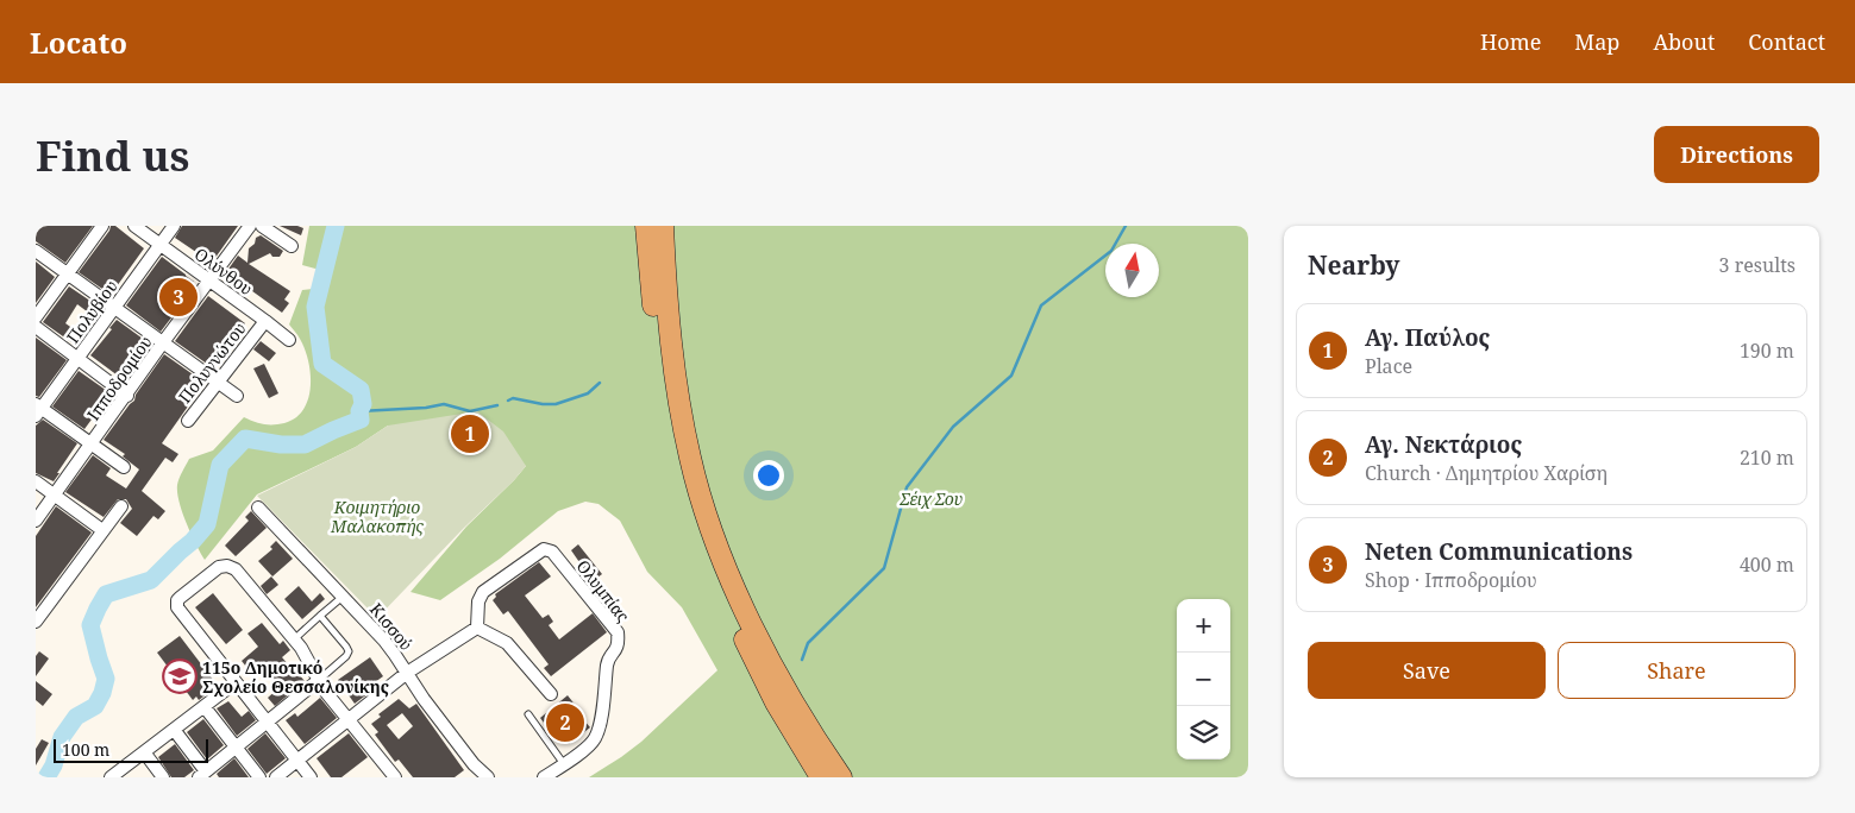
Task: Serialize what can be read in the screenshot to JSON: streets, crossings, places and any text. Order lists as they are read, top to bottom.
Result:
{
  "streets": {
    "street": [
      "Ολύνθου",
      "Πολυβίου",
      "Πολυγνώτου",
      "Ιπποδρομίου",
      "Ολυμπίας",
      "Κισσού"
    ]
  },
  "crossings": [
    ["Ολύνθου", "Πολυβίου"],
    ["Ολύνθου", "Πολυγνώτου"],
    ["Ολύνθου", "Ιπποδρομίου"]
  ],
  "parks": ["Σέιχ Σου", "Κοιμητήριο Μαλακοπής"],
  "places": {
    "school or university": ["115o Δημοτικό Σχολείο Θεσσαλονίκης"]
  },
  "scale_bar": "100 m",
  "north": "top",
  "page": {
    "header": "Locato",
    "nav": [
      "Home",
      "Map",
      "About",
      "Contact"
    ],
    "buttons": [
      "Directions",
      ["Save", "Share"]
    ],
    "title": "Find us",
    "heading": ["Nearby", "3 results"],
    "pins": ["3", "1", "2"],
    "list": [
      {
        "mark": "1",
        "name": "Αγ. Παύλος",
        "note": "Place",
        "value": "190 m"
      },
      {
        "mark": "2",
        "name": "Αγ. Νεκτάριος",
        "note": "Church · Δημητρίου Χαρίση",
        "value": "210 m"
      },
      {
        "mark": "3",
        "name": "Neten Communications",
        "note": "Shop · Ιπποδρομίου",
        "value": "400 m"
      }
    ],
    "map_buttons": ["+", "−"],
    "scale": "100 m"
  }
}
